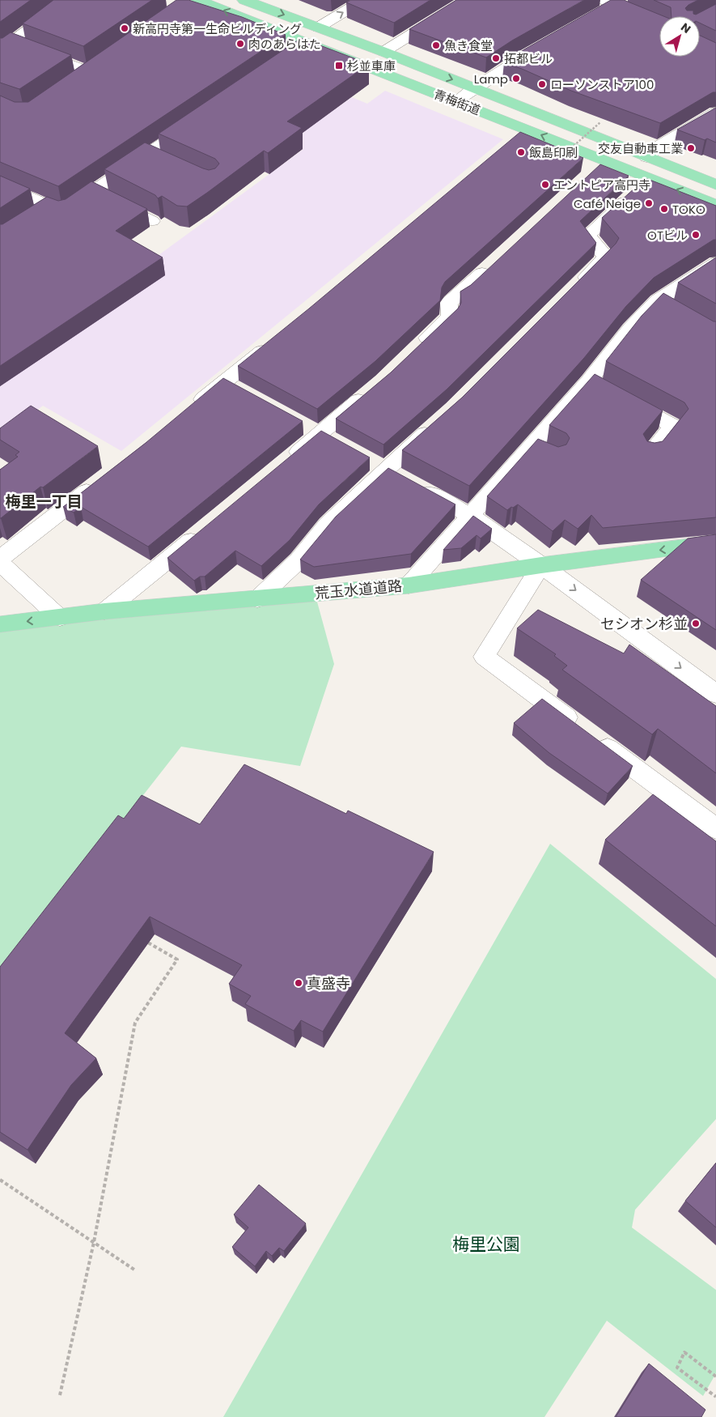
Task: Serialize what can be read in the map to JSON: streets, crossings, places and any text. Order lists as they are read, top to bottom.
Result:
{
  "streets": {
    "main road": ["青梅街道", "荒玉水道道路"]
  },
  "districts": ["梅里一丁目"],
  "parks": ["梅里公園"],
  "places": {
    "other": [
      "新高円寺第一生命ビルディング",
      "肉のあらはた",
      "魚き食堂",
      "拓都ビル",
      "Lamp",
      "ローソンストア100",
      "交友自動車工業",
      "飯島印刷",
      "エントピア高円寺",
      "Café Neige",
      "TOKO",
      "OTビル",
      "セシオン杉並",
      "真盛寺"
    ],
    "transit": ["杉並車庫"]
  },
  "north": "top right"
}
